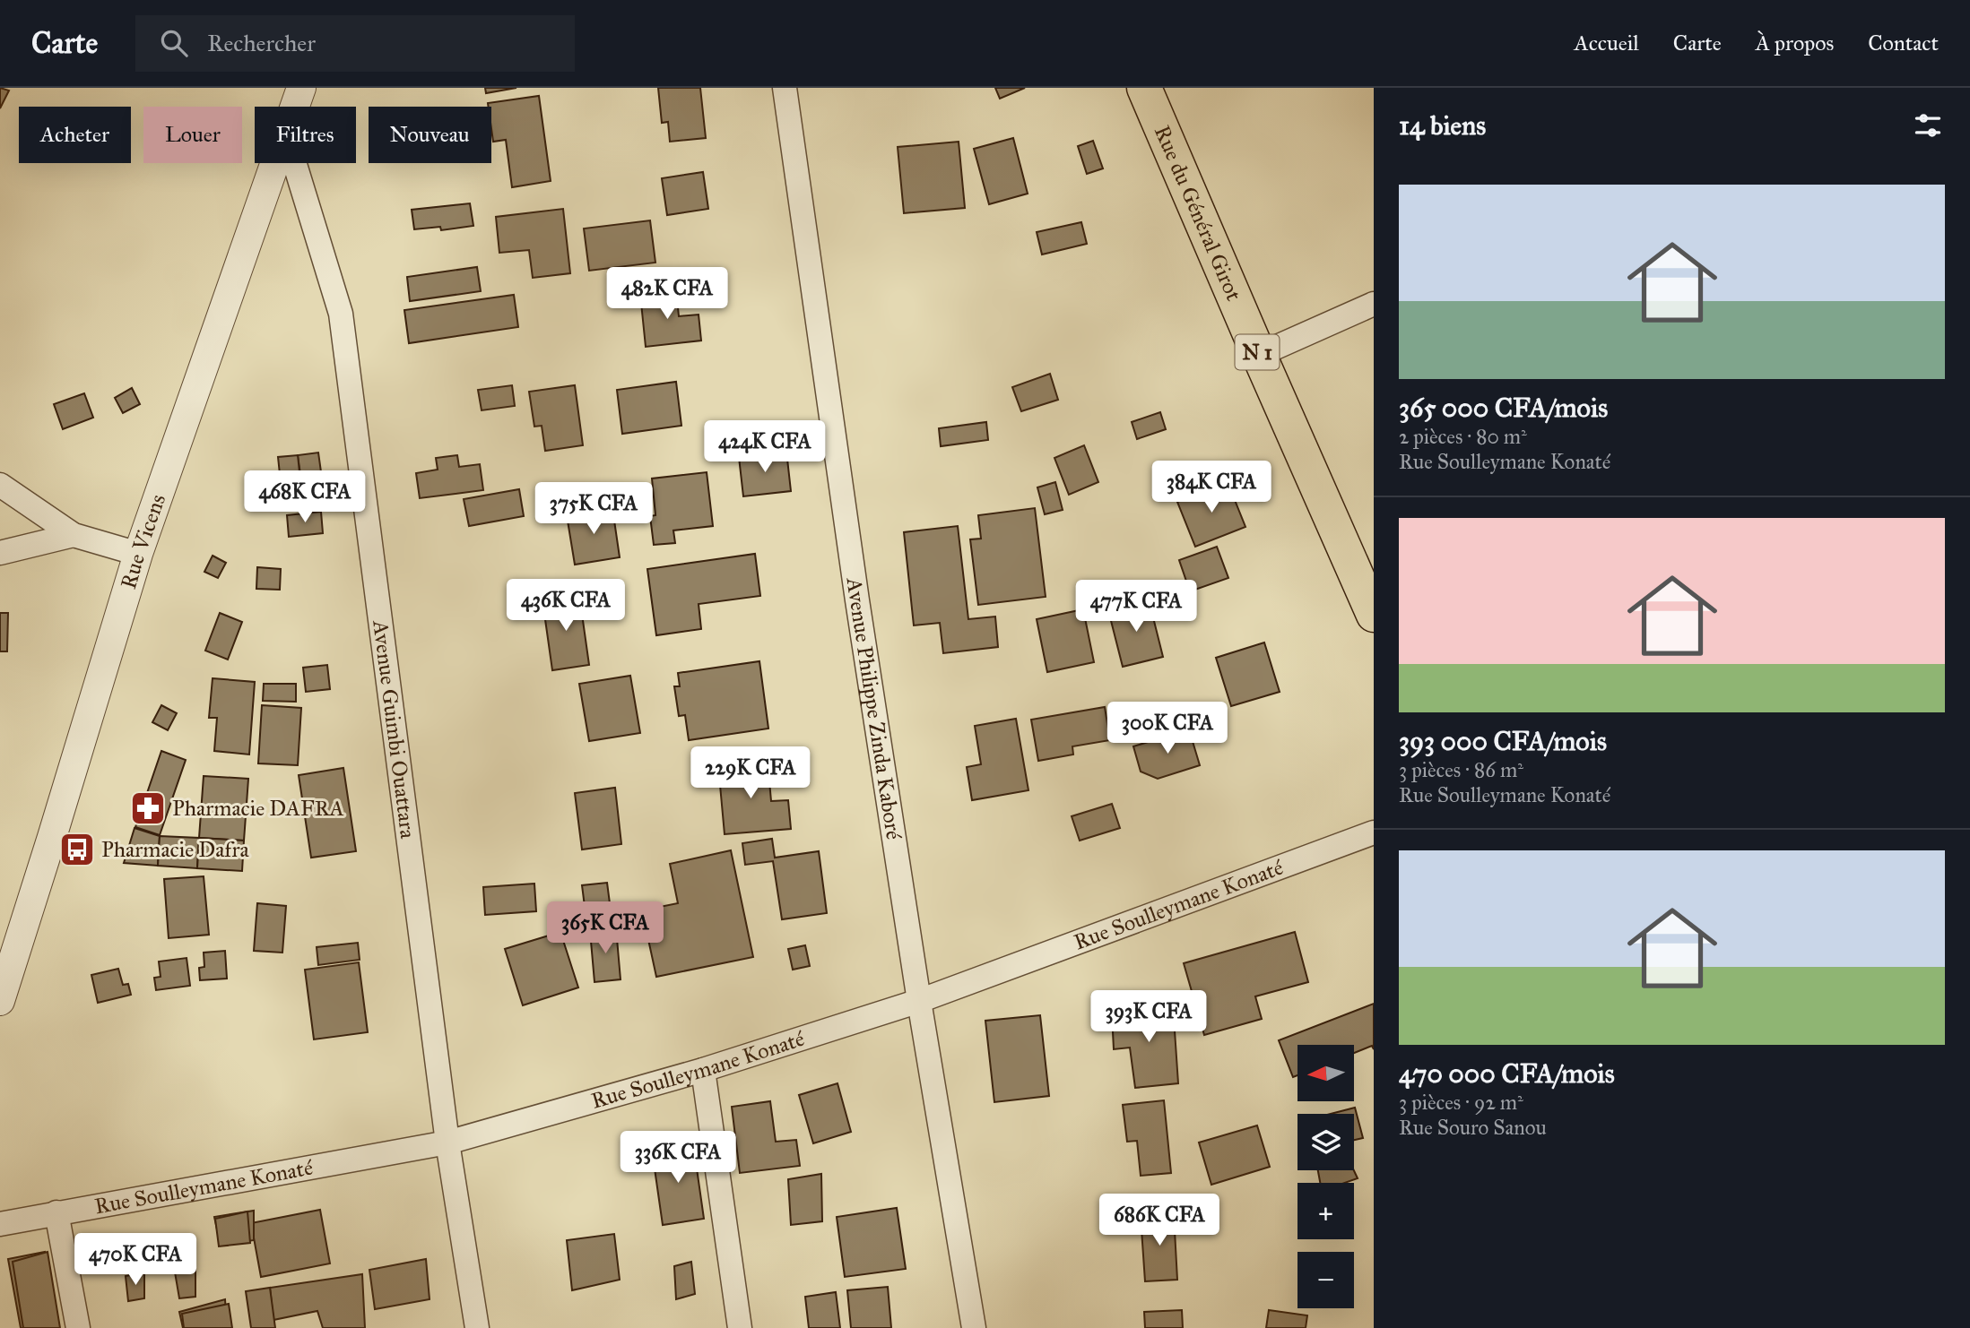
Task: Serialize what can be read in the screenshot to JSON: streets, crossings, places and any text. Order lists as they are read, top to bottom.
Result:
{
  "streets": {
    "highway": ["Rue du Général Girot", "N 1"],
    "street": [
      "Rue Vicens",
      "Avenue Philippe Zinda Kaboré",
      "Avenue Guimbi Ouattara",
      "Rue Soulleymane Konaté"
    ]
  },
  "crossings": [
    ["Avenue Philippe Zinda Kaboré", "Rue Soulleymane Konaté"],
    ["Avenue Guimbi Ouattara", "Rue Soulleymane Konaté"]
  ],
  "places": {
    "pharmacy": ["Pharmacie DAFRA"],
    "bus stop": ["Pharmacie Dafra"]
  },
  "north": "left",
  "page": {
    "header": "Carte",
    "search": "Rechercher",
    "nav": [
      "Accueil",
      "Carte",
      "À propos",
      "Contact"
    ],
    "heading": "14 biens",
    "chip": [
      "Acheter",
      "Louer",
      "Filtres",
      "Nouveau"
    ],
    "list": [
      {
        "name": "365 000 CFA/mois",
        "note": "2 pièces · 80 m² · Rue Soulleymane Konaté"
      },
      {
        "name": "393 000 CFA/mois",
        "note": "3 pièces · 86 m² · Rue Soulleymane Konaté"
      },
      {
        "name": "470 000 CFA/mois",
        "note": "3 pièces · 92 m² · Rue Souro Sanou"
      }
    ],
    "price": [
      "482K CFA",
      "424K CFA",
      "384K CFA",
      "468K CFA",
      "375K CFA",
      "436K CFA",
      "477K CFA",
      "300K CFA",
      "229K CFA",
      "365K CFA",
      "393K CFA",
      "336K CFA",
      "686K CFA",
      "470K CFA"
    ],
    "map_buttons": ["+", "−"]
  }
}
